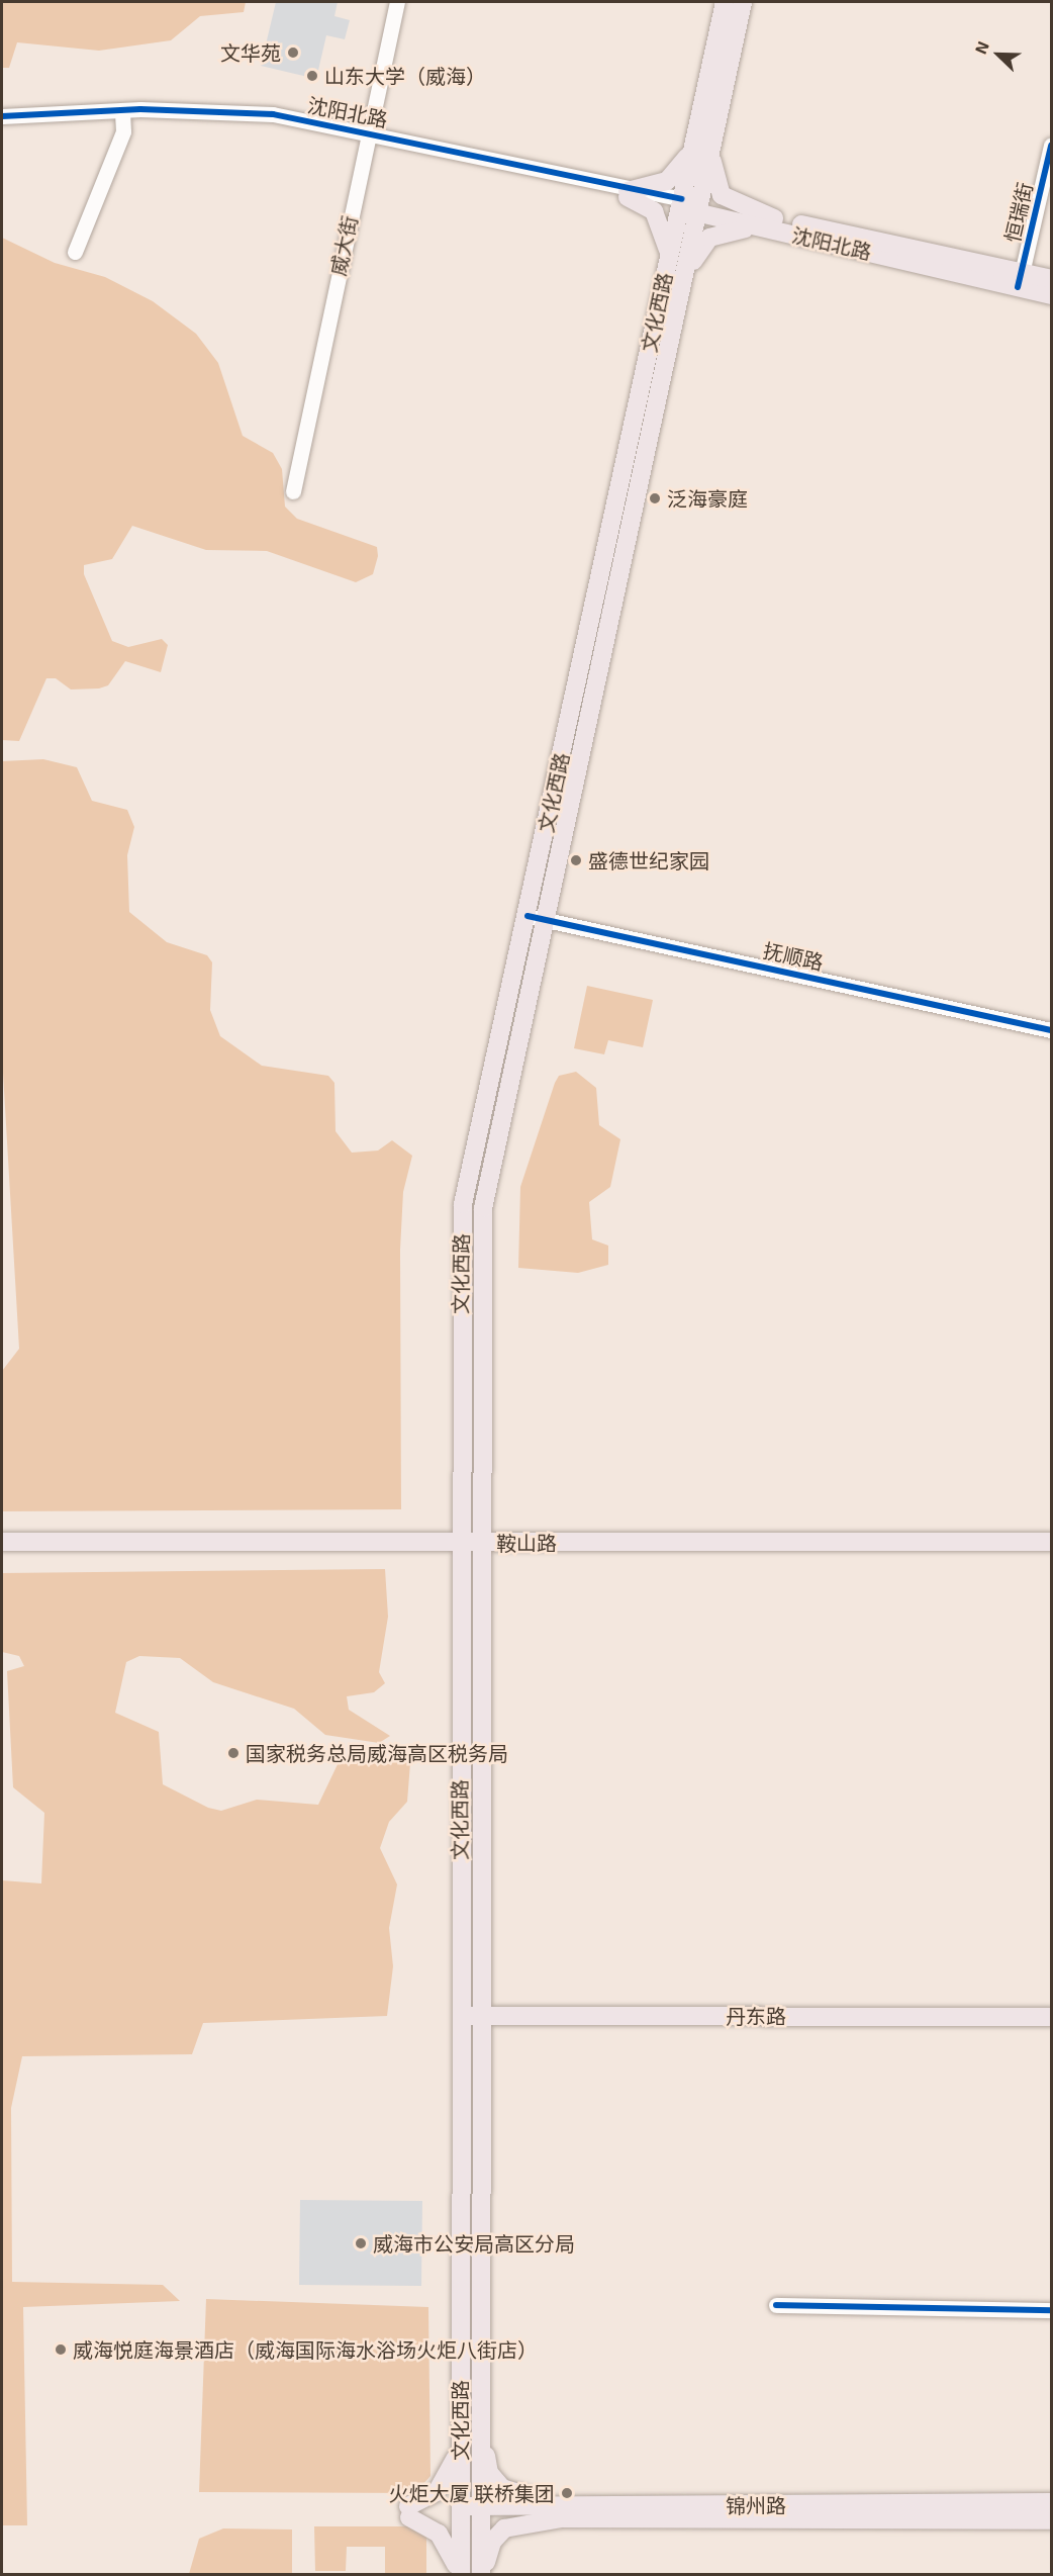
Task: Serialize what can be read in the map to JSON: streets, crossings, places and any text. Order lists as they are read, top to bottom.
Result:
{
  "streets": {
    "main road": [
      "沈阳北路",
      "文化西路",
      "鞍山路",
      "丹东路",
      "锦州路"
    ],
    "street": ["恒瑞街", "威大街", "抚顺路"]
  },
  "crossings": [
    ["沈阳北路", "恒瑞街"],
    ["沈阳北路", "威大街"],
    ["沈阳北路", "文化西路"],
    ["文化西路", "抚顺路"],
    ["文化西路", "鞍山路"],
    ["文化西路", "丹东路"],
    ["文化西路", "锦州路"]
  ],
  "places": [
    "文华苑",
    "山东大学（威海）",
    "泛海豪庭",
    "盛德世纪家园",
    "国家税务总局威海高区税务局",
    "威海市公安局高区分局",
    "威海悦庭海景酒店（威海国际海水浴场火炬八街店）",
    "火炬大厦 联桥集团"
  ],
  "north": "top left"
}
